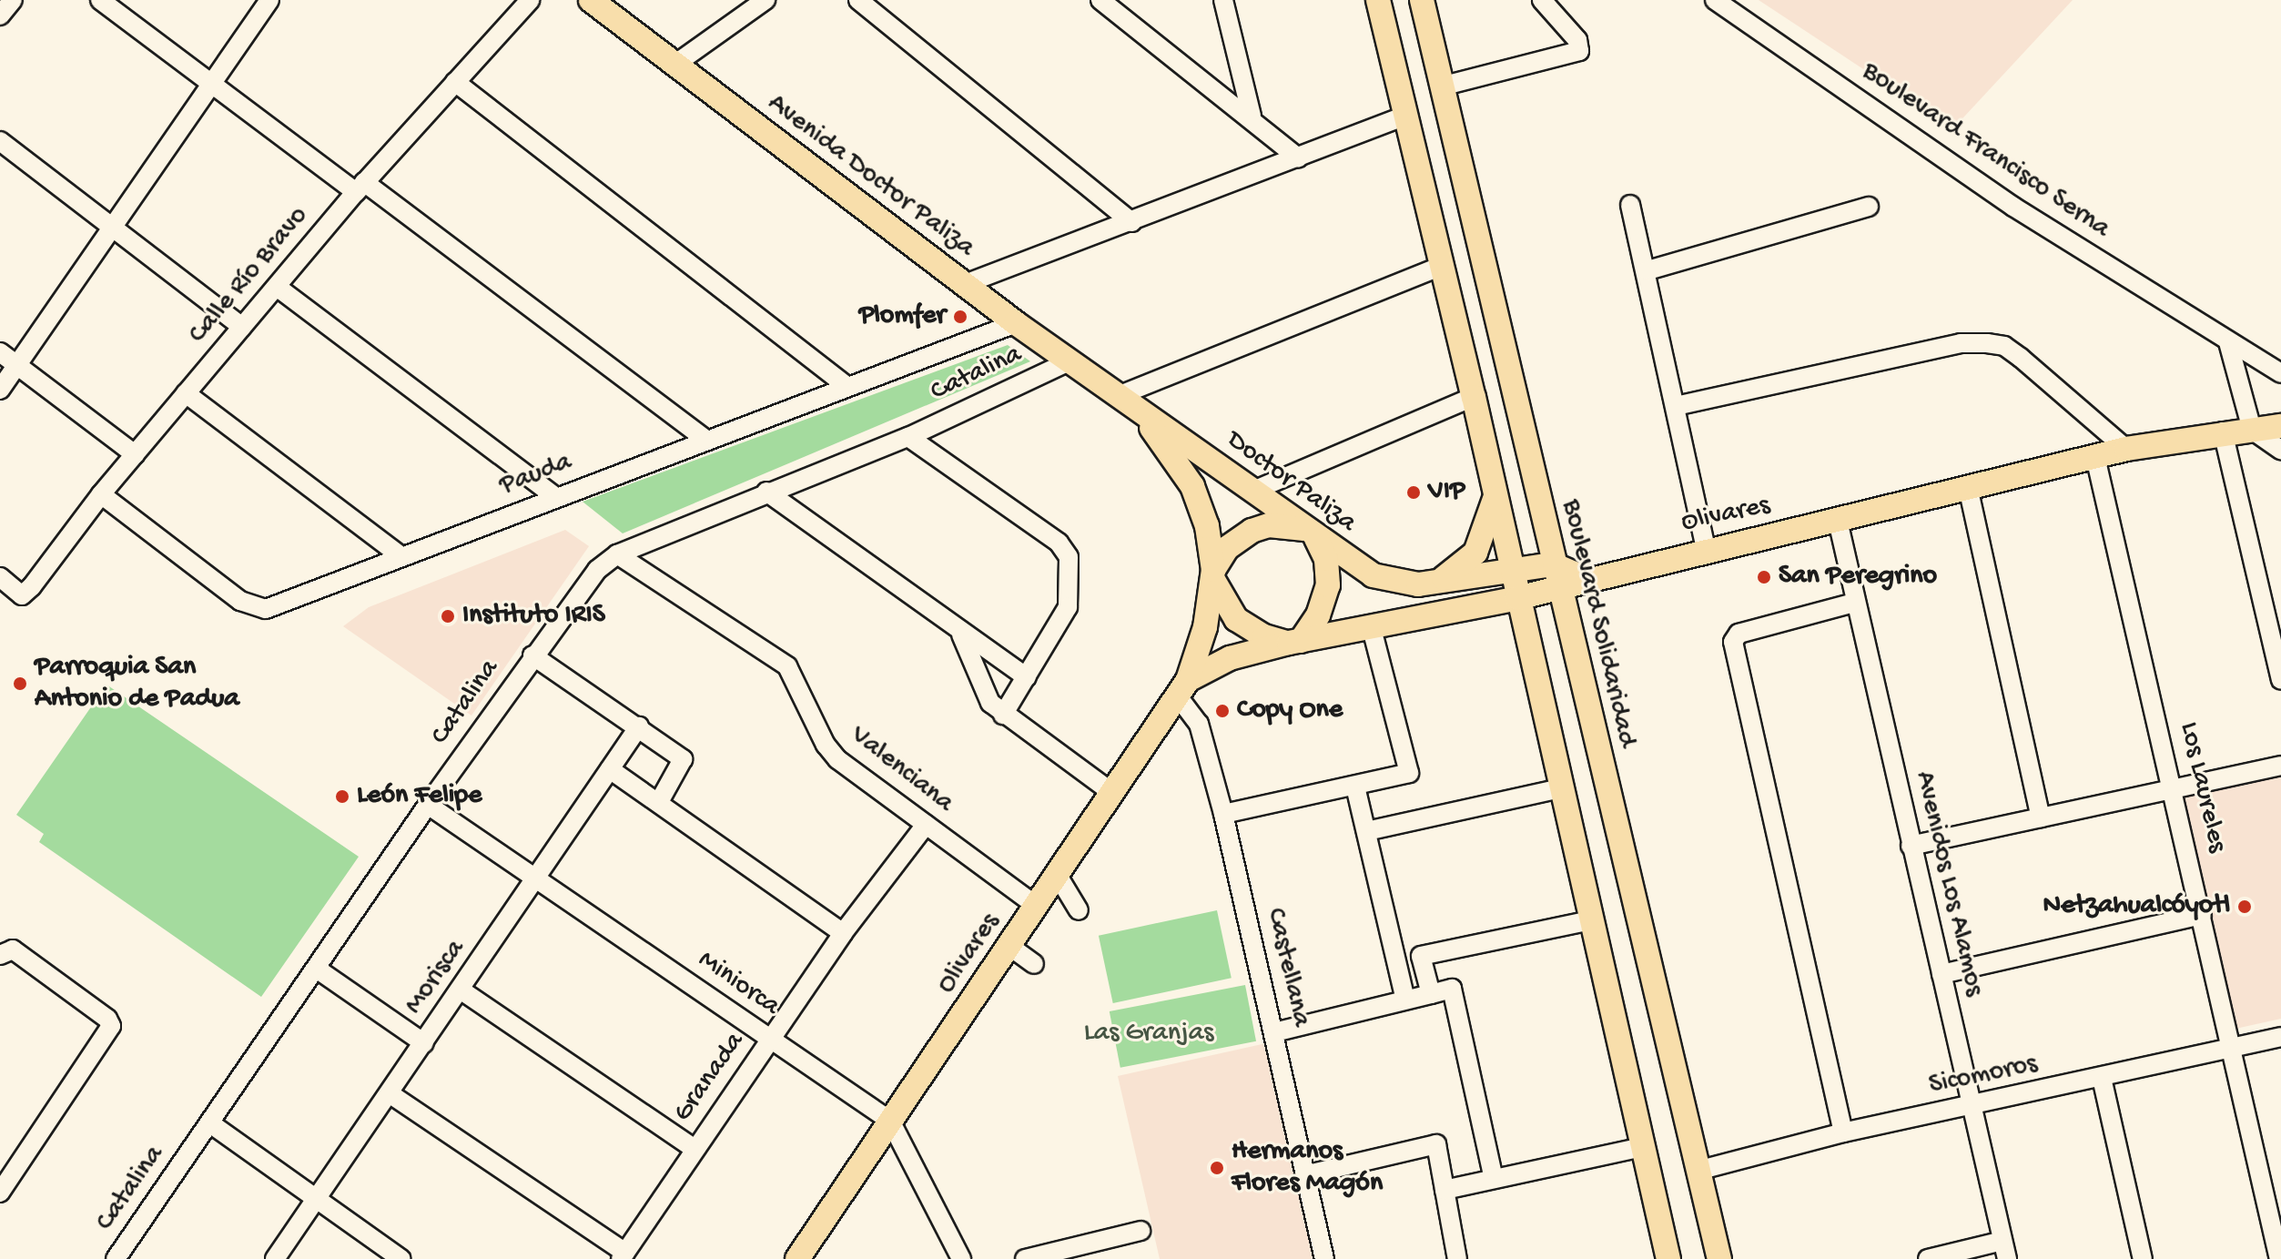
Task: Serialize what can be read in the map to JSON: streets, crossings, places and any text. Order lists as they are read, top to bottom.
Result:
{
  "streets": {
    "main road": [
      "Avenida Doctor Paliza",
      "Doctor Paliza",
      "Olivares",
      "Boulevard Solidaridad"
    ],
    "street": [
      "Boulevard Francisco Serna",
      "Calle Río Bravo",
      "Catalina",
      "Pauda",
      "Valenciana",
      "Los Laureles",
      "Avenidos Los Alamos",
      "Castellana",
      "Morisca",
      "Miniorca",
      "Sicomoros",
      "Granada"
    ]
  },
  "crossings": [
    ["Avenida Doctor Paliza", "Catalina"],
    ["Avenida Doctor Paliza", "Pauda"],
    ["Avenida Doctor Paliza", "Doctor Paliza"],
    ["Avenida Doctor Paliza", "Olivares"],
    ["Calle Río Bravo", "Pauda"],
    ["Catalina", "Valenciana"],
    ["Catalina", "Miniorca"],
    ["Doctor Paliza", "Olivares"],
    ["Doctor Paliza", "Boulevard Solidaridad"],
    ["Olivares", "Boulevard Solidaridad"],
    ["Olivares", "Valenciana"],
    ["Olivares", "Los Laureles"],
    ["Olivares", "Avenidos Los Alamos"],
    ["Olivares", "Castellana"],
    ["Olivares", "Miniorca"],
    ["Boulevard Solidaridad", "Sicomoros"],
    ["Valenciana", "Granada"],
    ["Los Laureles", "Sicomoros"],
    ["Avenidos Los Alamos", "Sicomoros"],
    ["Morisca", "Miniorca"],
    ["Miniorca", "Granada"]
  ],
  "parks": ["Las Granjas"],
  "places": [
    "Plomfer",
    "VIP",
    "San Peregrino",
    "Instituto IRIS",
    "Parroquia San Antonio de Padua",
    "Copy One",
    "León Felipe",
    "Netzahualcóyotl",
    "Hermanos Flores Magón"
  ]
}
